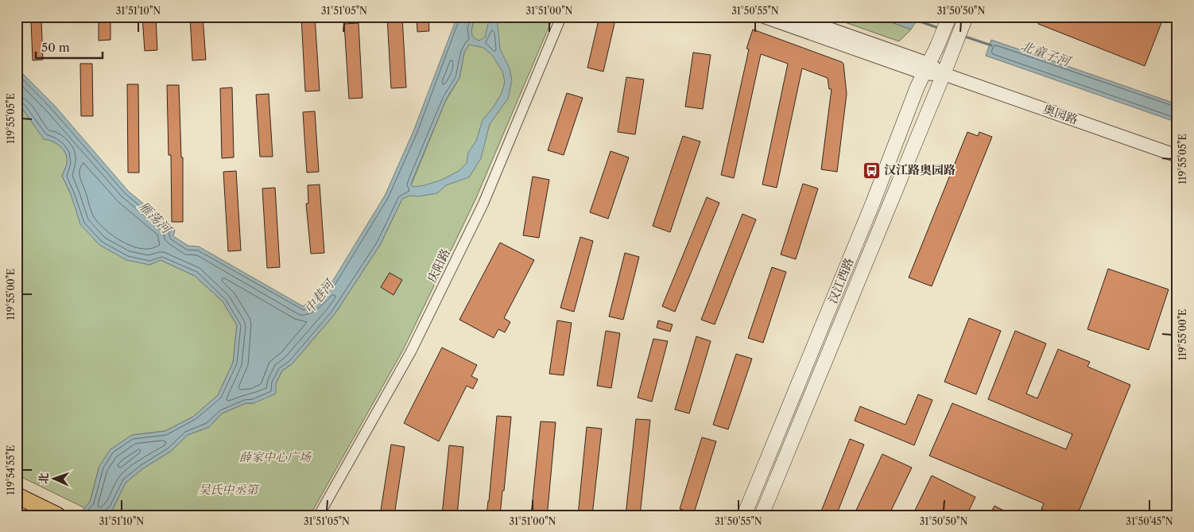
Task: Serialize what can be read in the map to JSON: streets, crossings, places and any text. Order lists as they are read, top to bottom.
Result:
{
  "streets": {
    "main road": ["汉江西路"],
    "street": ["奥园路", "庆阳路"]
  },
  "crossings": [
    ["奥园路", "汉江西路"]
  ],
  "water": ["北童子河", "雁荡河", "中巷河"],
  "parks": ["薛家中心广场", "吴氏中丞第"],
  "places": {
    "bus stop": ["汉江路奥园路"]
  },
  "scale_bar": "50 m",
  "north": "left",
  "coordinates": [
    "31°51'10\"N",
    "31°51'05\"N",
    "31°51'00\"N",
    "31°50'55\"N",
    "31°50'50\"N",
    "119°55'05\"E",
    "119°55'00\"E",
    "119°54'55\"E",
    "31°50'45\"N"
  ]
}
